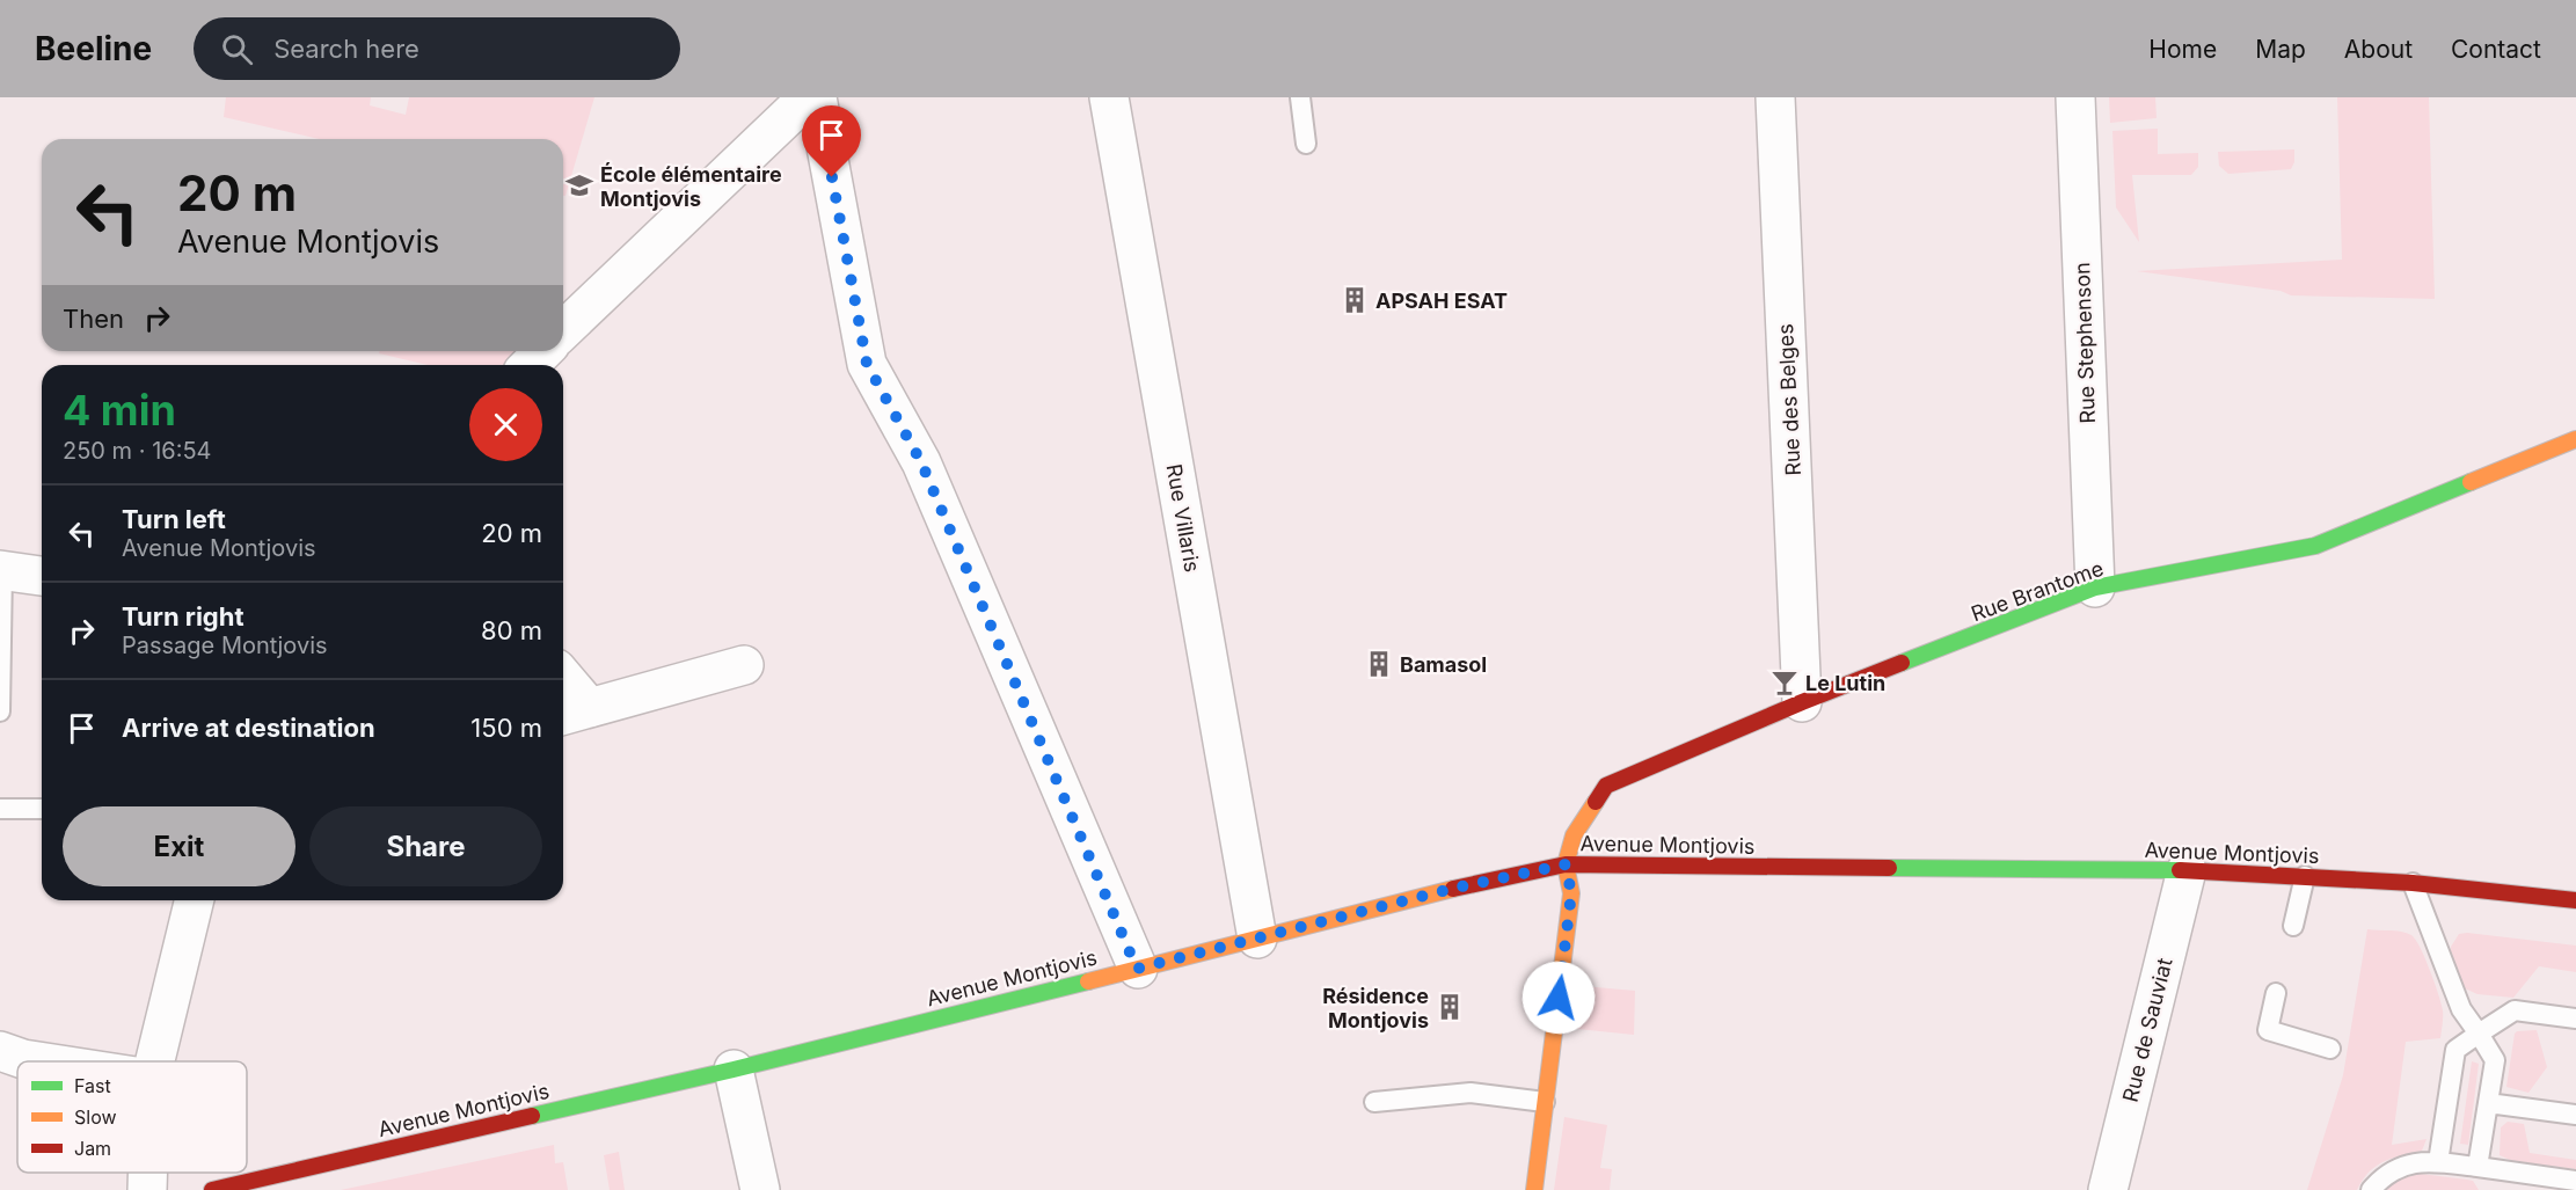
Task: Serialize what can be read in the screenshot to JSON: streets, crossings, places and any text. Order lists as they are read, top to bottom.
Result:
{
  "streets": {
    "main road": ["Rue Brantome", "Avenue Montjovis"],
    "street": [
      "Rue Stephenson",
      "Rue des Belges",
      "Rue Villaris",
      "Rue de Sauviat"
    ]
  },
  "crossings": [
    ["Rue Stephenson", "Rue Brantome"],
    ["Rue des Belges", "Rue Brantome"],
    ["Rue Villaris", "Avenue Montjovis"],
    ["Rue Brantome", "Avenue Montjovis"],
    ["Avenue Montjovis", "Rue de Sauviat"]
  ],
  "places": {
    "school or university": ["École élémentaire Montjovis"],
    "building": ["APSAH ESAT", "Bamasol", "Résidence Montjovis"],
    "bar": ["Le Lutin"]
  },
  "legend": ["Fast", "Slow", "Jam"],
  "page": {
    "header": "Beeline",
    "search": "Search here",
    "nav": [
      "Home",
      "Map",
      "About",
      "Contact"
    ],
    "turn": ["20 m", "Avenue Montjovis"],
    "then": "Then",
    "heading": ["4 min", "250 m · 16:54"],
    "list": [
      {
        "name": "Turn left",
        "note": "Avenue Montjovis",
        "value": "20 m"
      },
      {
        "name": "Turn right",
        "note": "Passage Montjovis",
        "value": "80 m"
      },
      {
        "name": "Arrive at destination",
        "value": "150 m"
      }
    ],
    "buttons": ["Exit", "Share"]
  }
}
